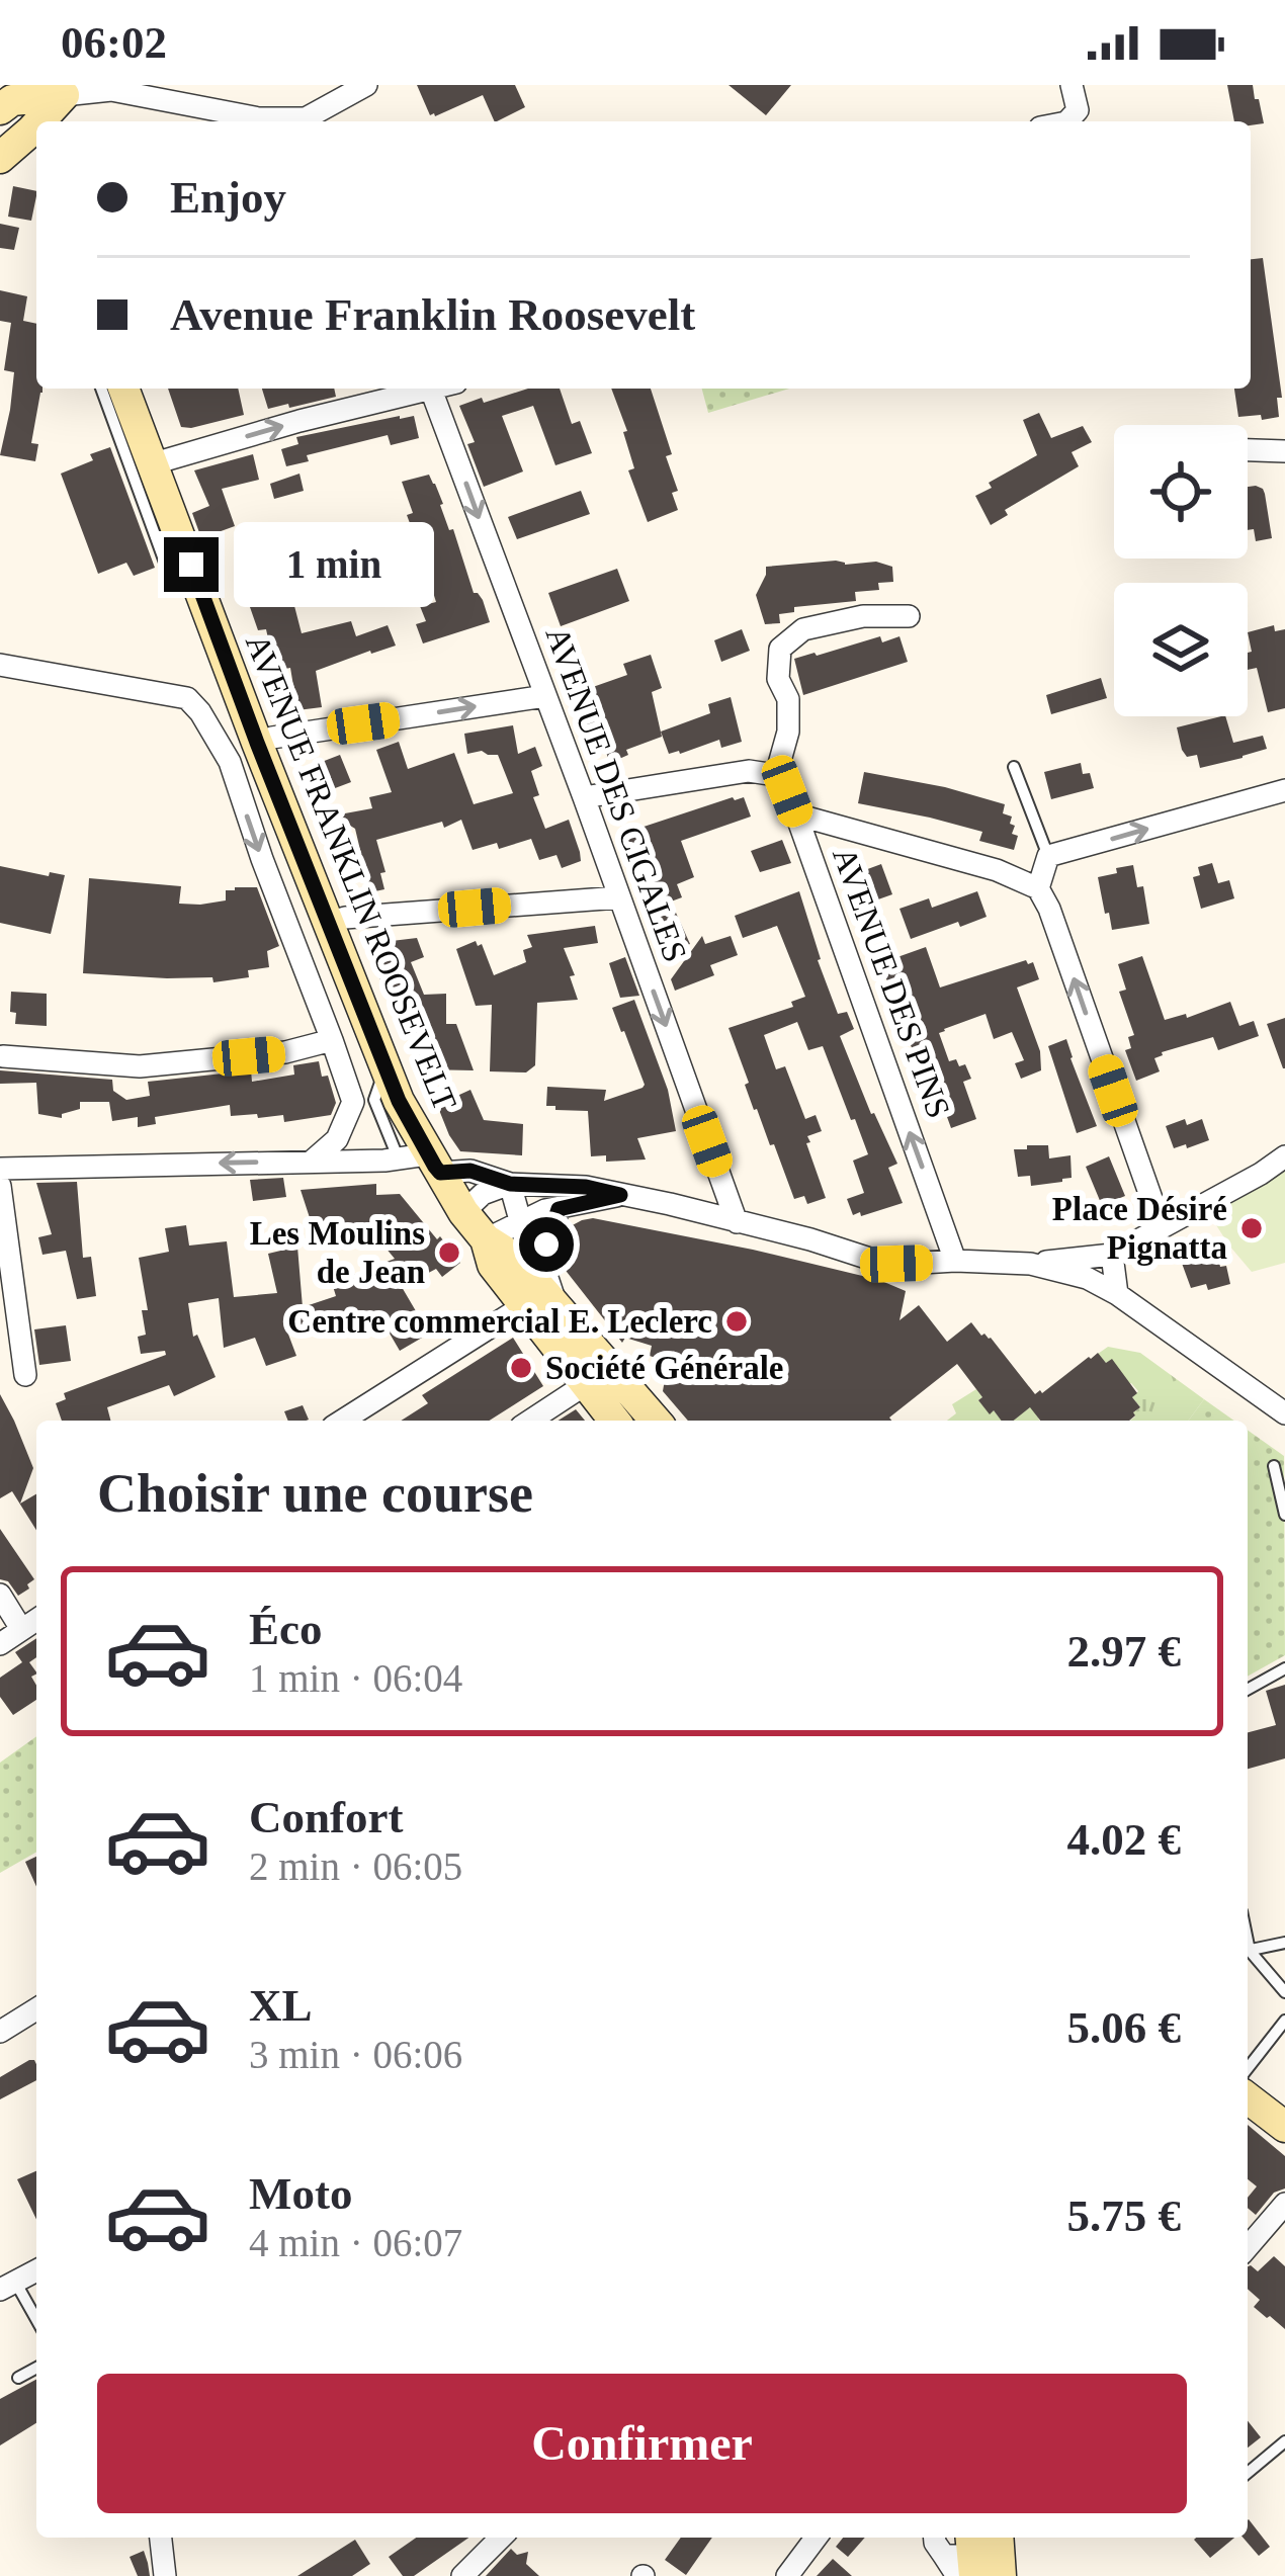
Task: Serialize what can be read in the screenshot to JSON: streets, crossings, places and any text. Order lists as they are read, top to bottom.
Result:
{
  "streets": {
    "main road": ["AVENUE FRANKLIN ROOSEVELT"],
    "street": ["AVENUE DES CIGALES", "AVENUE DES PINS"]
  },
  "one_way": ["AVENUE DES CIGALES", "AVENUE DES PINS"],
  "places": [
    "Place Désiré Pignatta",
    "Les Moulins de Jean",
    "Centre commercial E. Leclerc",
    "Société Générale"
  ],
  "page": {
    "status": "06:02",
    "banner": ["Enjoy", "Avenue Franklin Roosevelt"],
    "bubble": "1 min",
    "heading": "Choisir une course",
    "list": [
      {
        "name": "Éco",
        "note": "1 min · 06:04",
        "value": "2.97 €"
      },
      {
        "name": "Confort",
        "note": "2 min · 06:05",
        "value": "4.02 €"
      },
      {
        "name": "XL",
        "note": "3 min · 06:06",
        "value": "5.06 €"
      },
      {
        "name": "Moto",
        "note": "4 min · 06:07",
        "value": "5.75 €"
      }
    ],
    "buttons": "Confirmer"
  }
}
